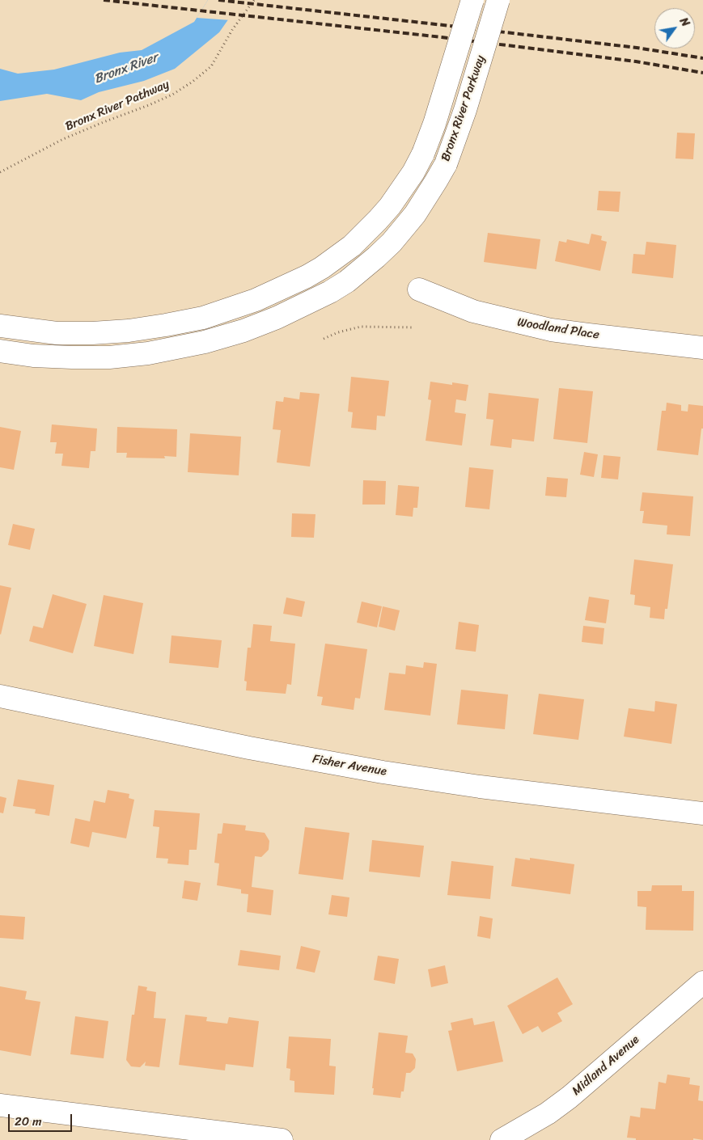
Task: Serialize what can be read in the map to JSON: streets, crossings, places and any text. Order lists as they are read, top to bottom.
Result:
{
  "streets": {
    "main road": [
      "Bronx River Parkway",
      "Woodland Place",
      "Fisher Avenue",
      "Midland Avenue"
    ],
    "path": ["Bronx River Pathway"]
  },
  "water": ["Bronx River"],
  "scale_bar": "20 m",
  "north": "top right"
}
